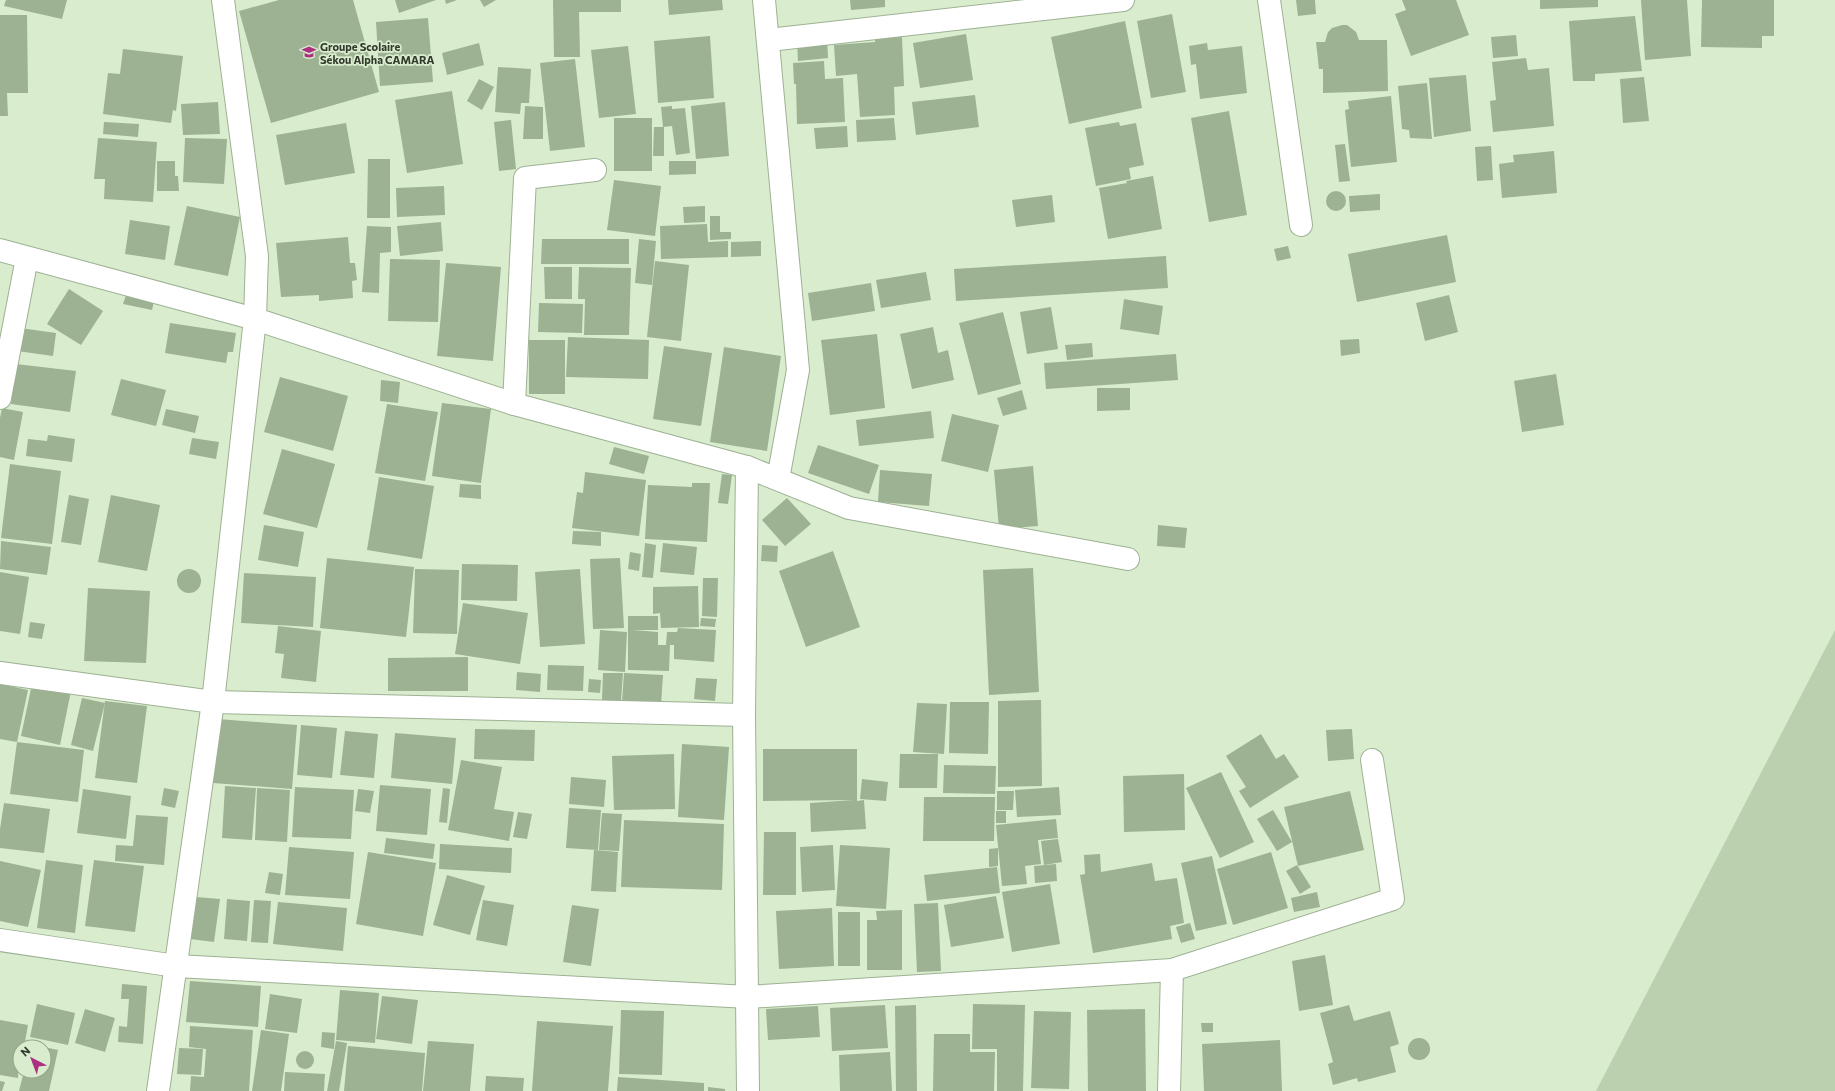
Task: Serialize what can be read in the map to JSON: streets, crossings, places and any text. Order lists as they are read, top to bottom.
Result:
{
  "places": {
    "school or university": ["Groupe Scolaire Sékou Alpha CAMARA"]
  },
  "north": "top left"
}
